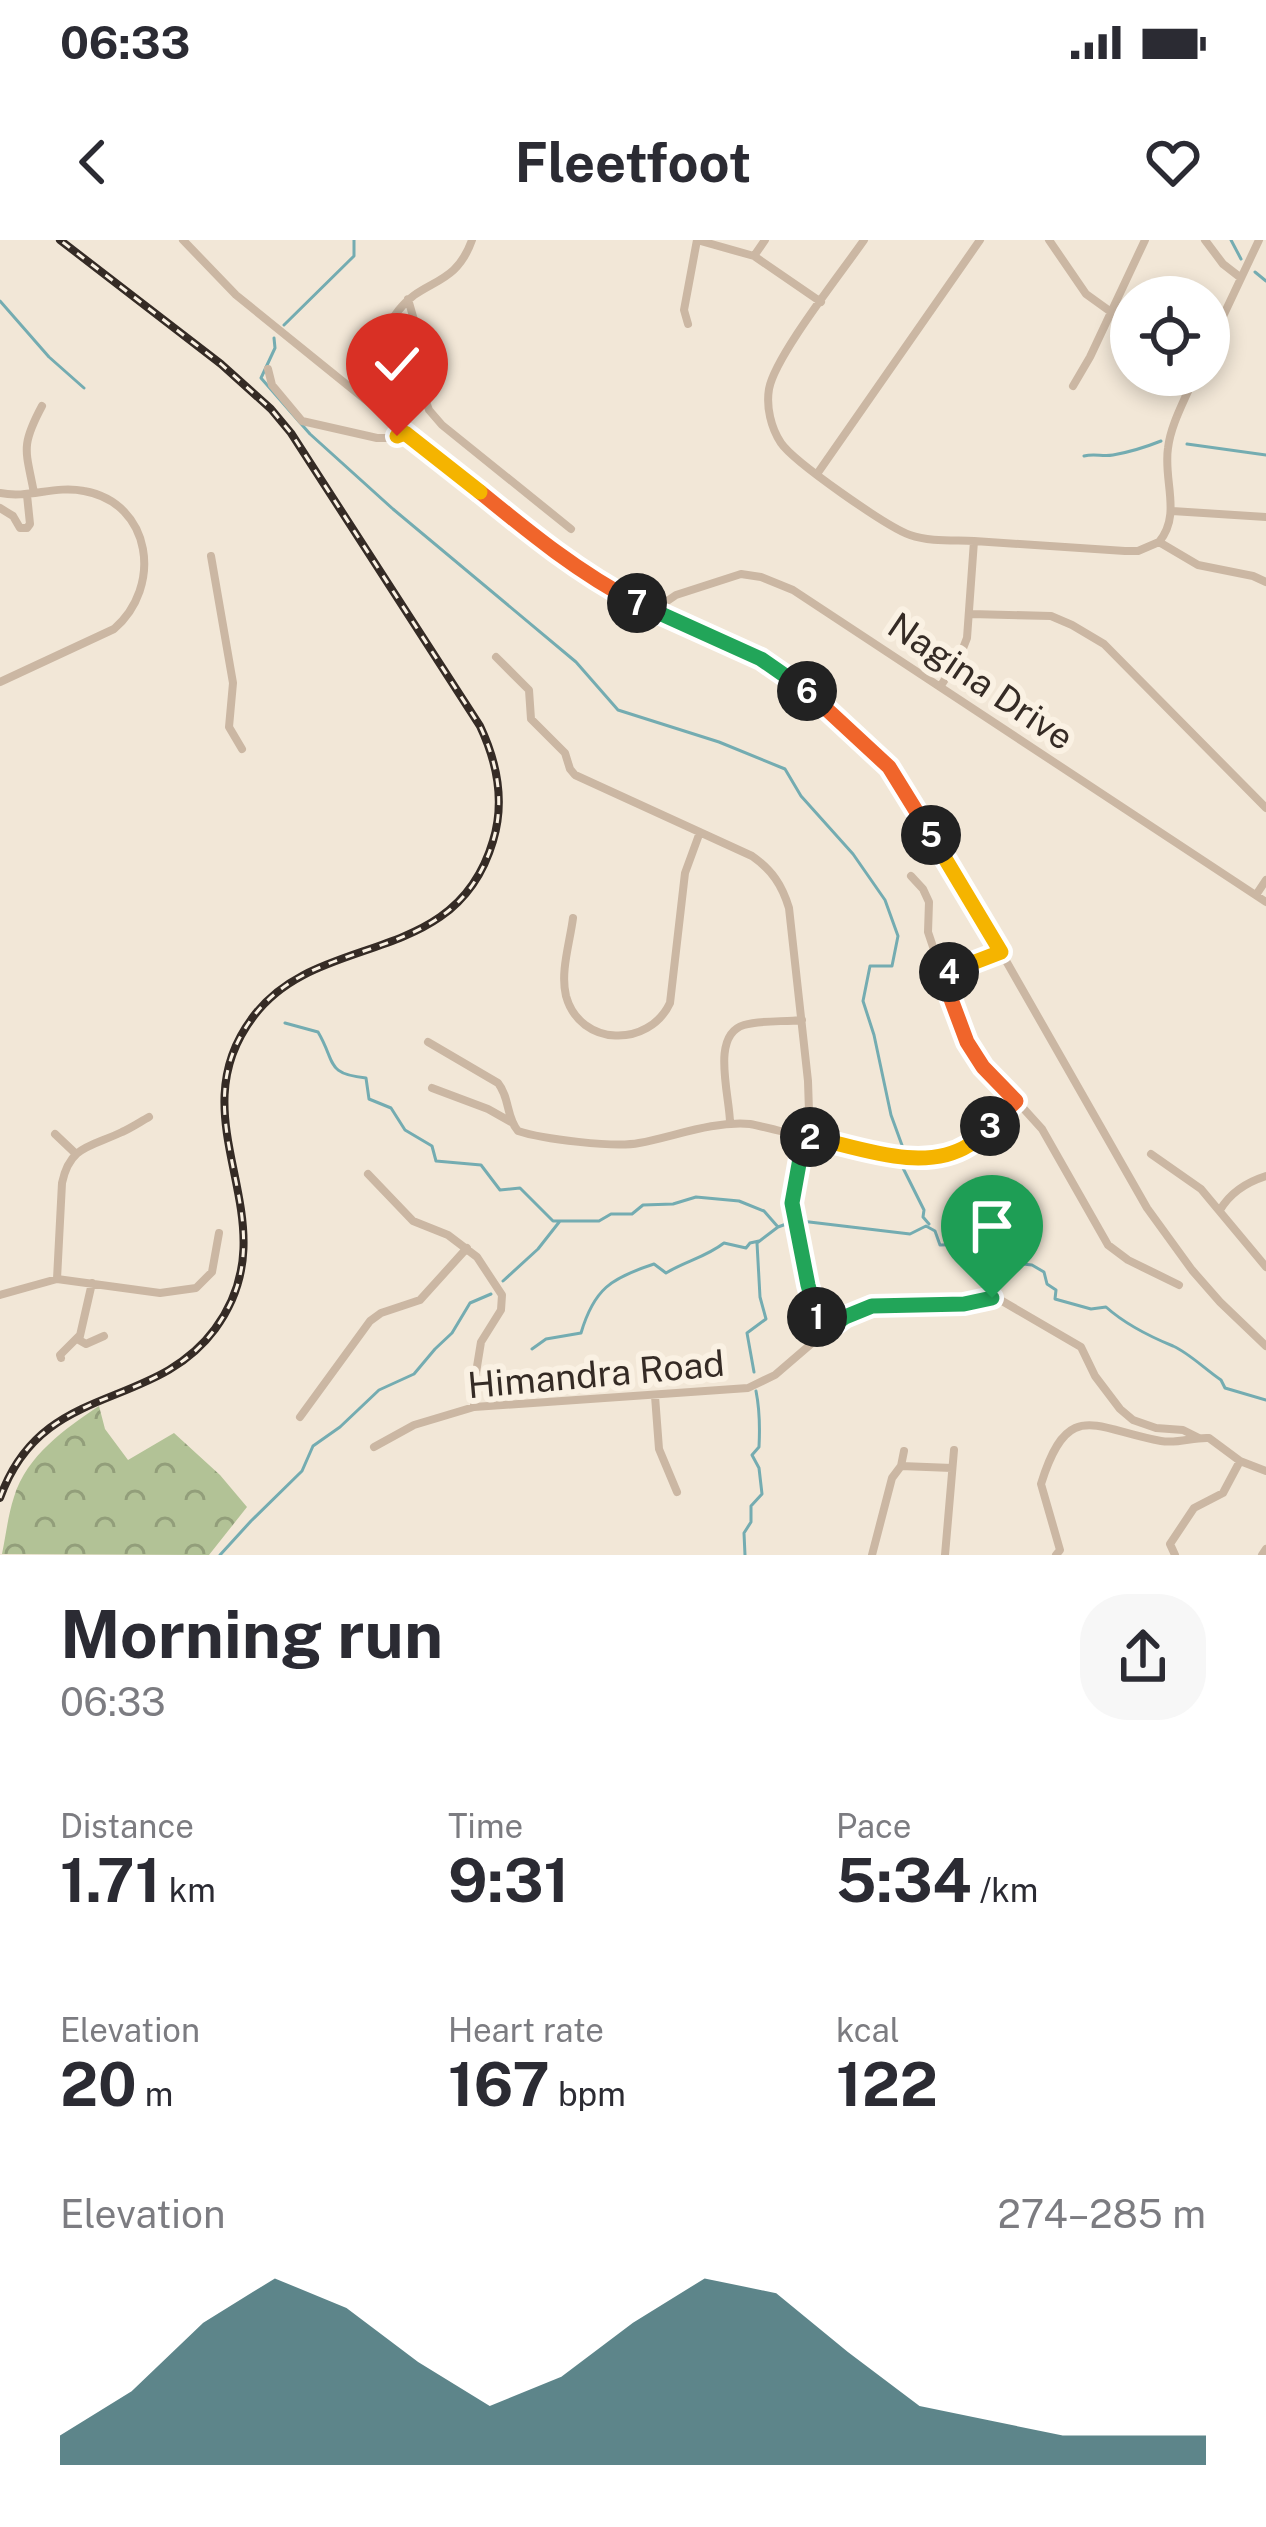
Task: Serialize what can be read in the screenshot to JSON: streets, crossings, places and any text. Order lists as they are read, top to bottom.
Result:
{
  "streets": {
    "street": ["Nagina Drive", "Himandra Road"]
  },
  "page": {
    "status": "06:33",
    "header": "Fleetfoot",
    "pins": [
      "7",
      "6",
      "5",
      "4",
      "3",
      "2",
      "1"
    ],
    "heading": ["Morning run", "06:33"],
    "stats": [
      ["Distance", "1.71 km"],
      ["Time", "9:31"],
      ["Pace", "5:34 /km"],
      ["Elevation", "20 m"],
      ["Heart rate", "167 bpm"],
      ["kcal", "122"]
    ],
    "chart": ["Elevation", "274–285 m"]
  }
}
